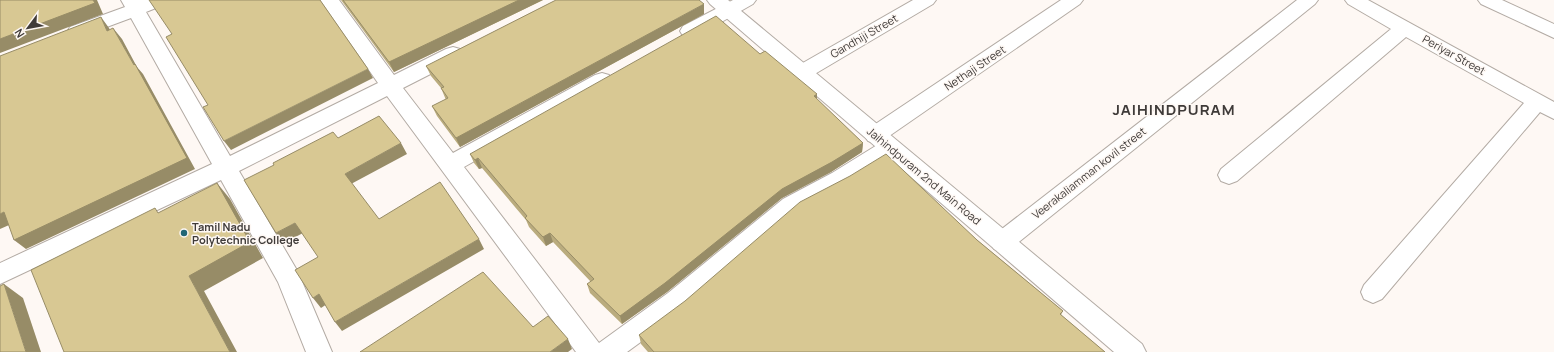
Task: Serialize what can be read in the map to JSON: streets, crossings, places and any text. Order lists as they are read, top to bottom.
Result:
{
  "streets": {
    "street": [
      "Gandhiji Street",
      "Periyar Street",
      "Nethaji Street",
      "Veerakaliamman kovil street",
      "Jaihindpuram 2nd Main Road"
    ]
  },
  "crossings": [
    ["Gandhiji Street", "Jaihindpuram 2nd Main Road"],
    ["Nethaji Street", "Jaihindpuram 2nd Main Road"],
    ["Veerakaliamman kovil street", "Jaihindpuram 2nd Main Road"]
  ],
  "districts": ["JAIHINDPURAM"],
  "places": ["Tamil Nadu Polytechnic College"],
  "north": "bottom left"
}
